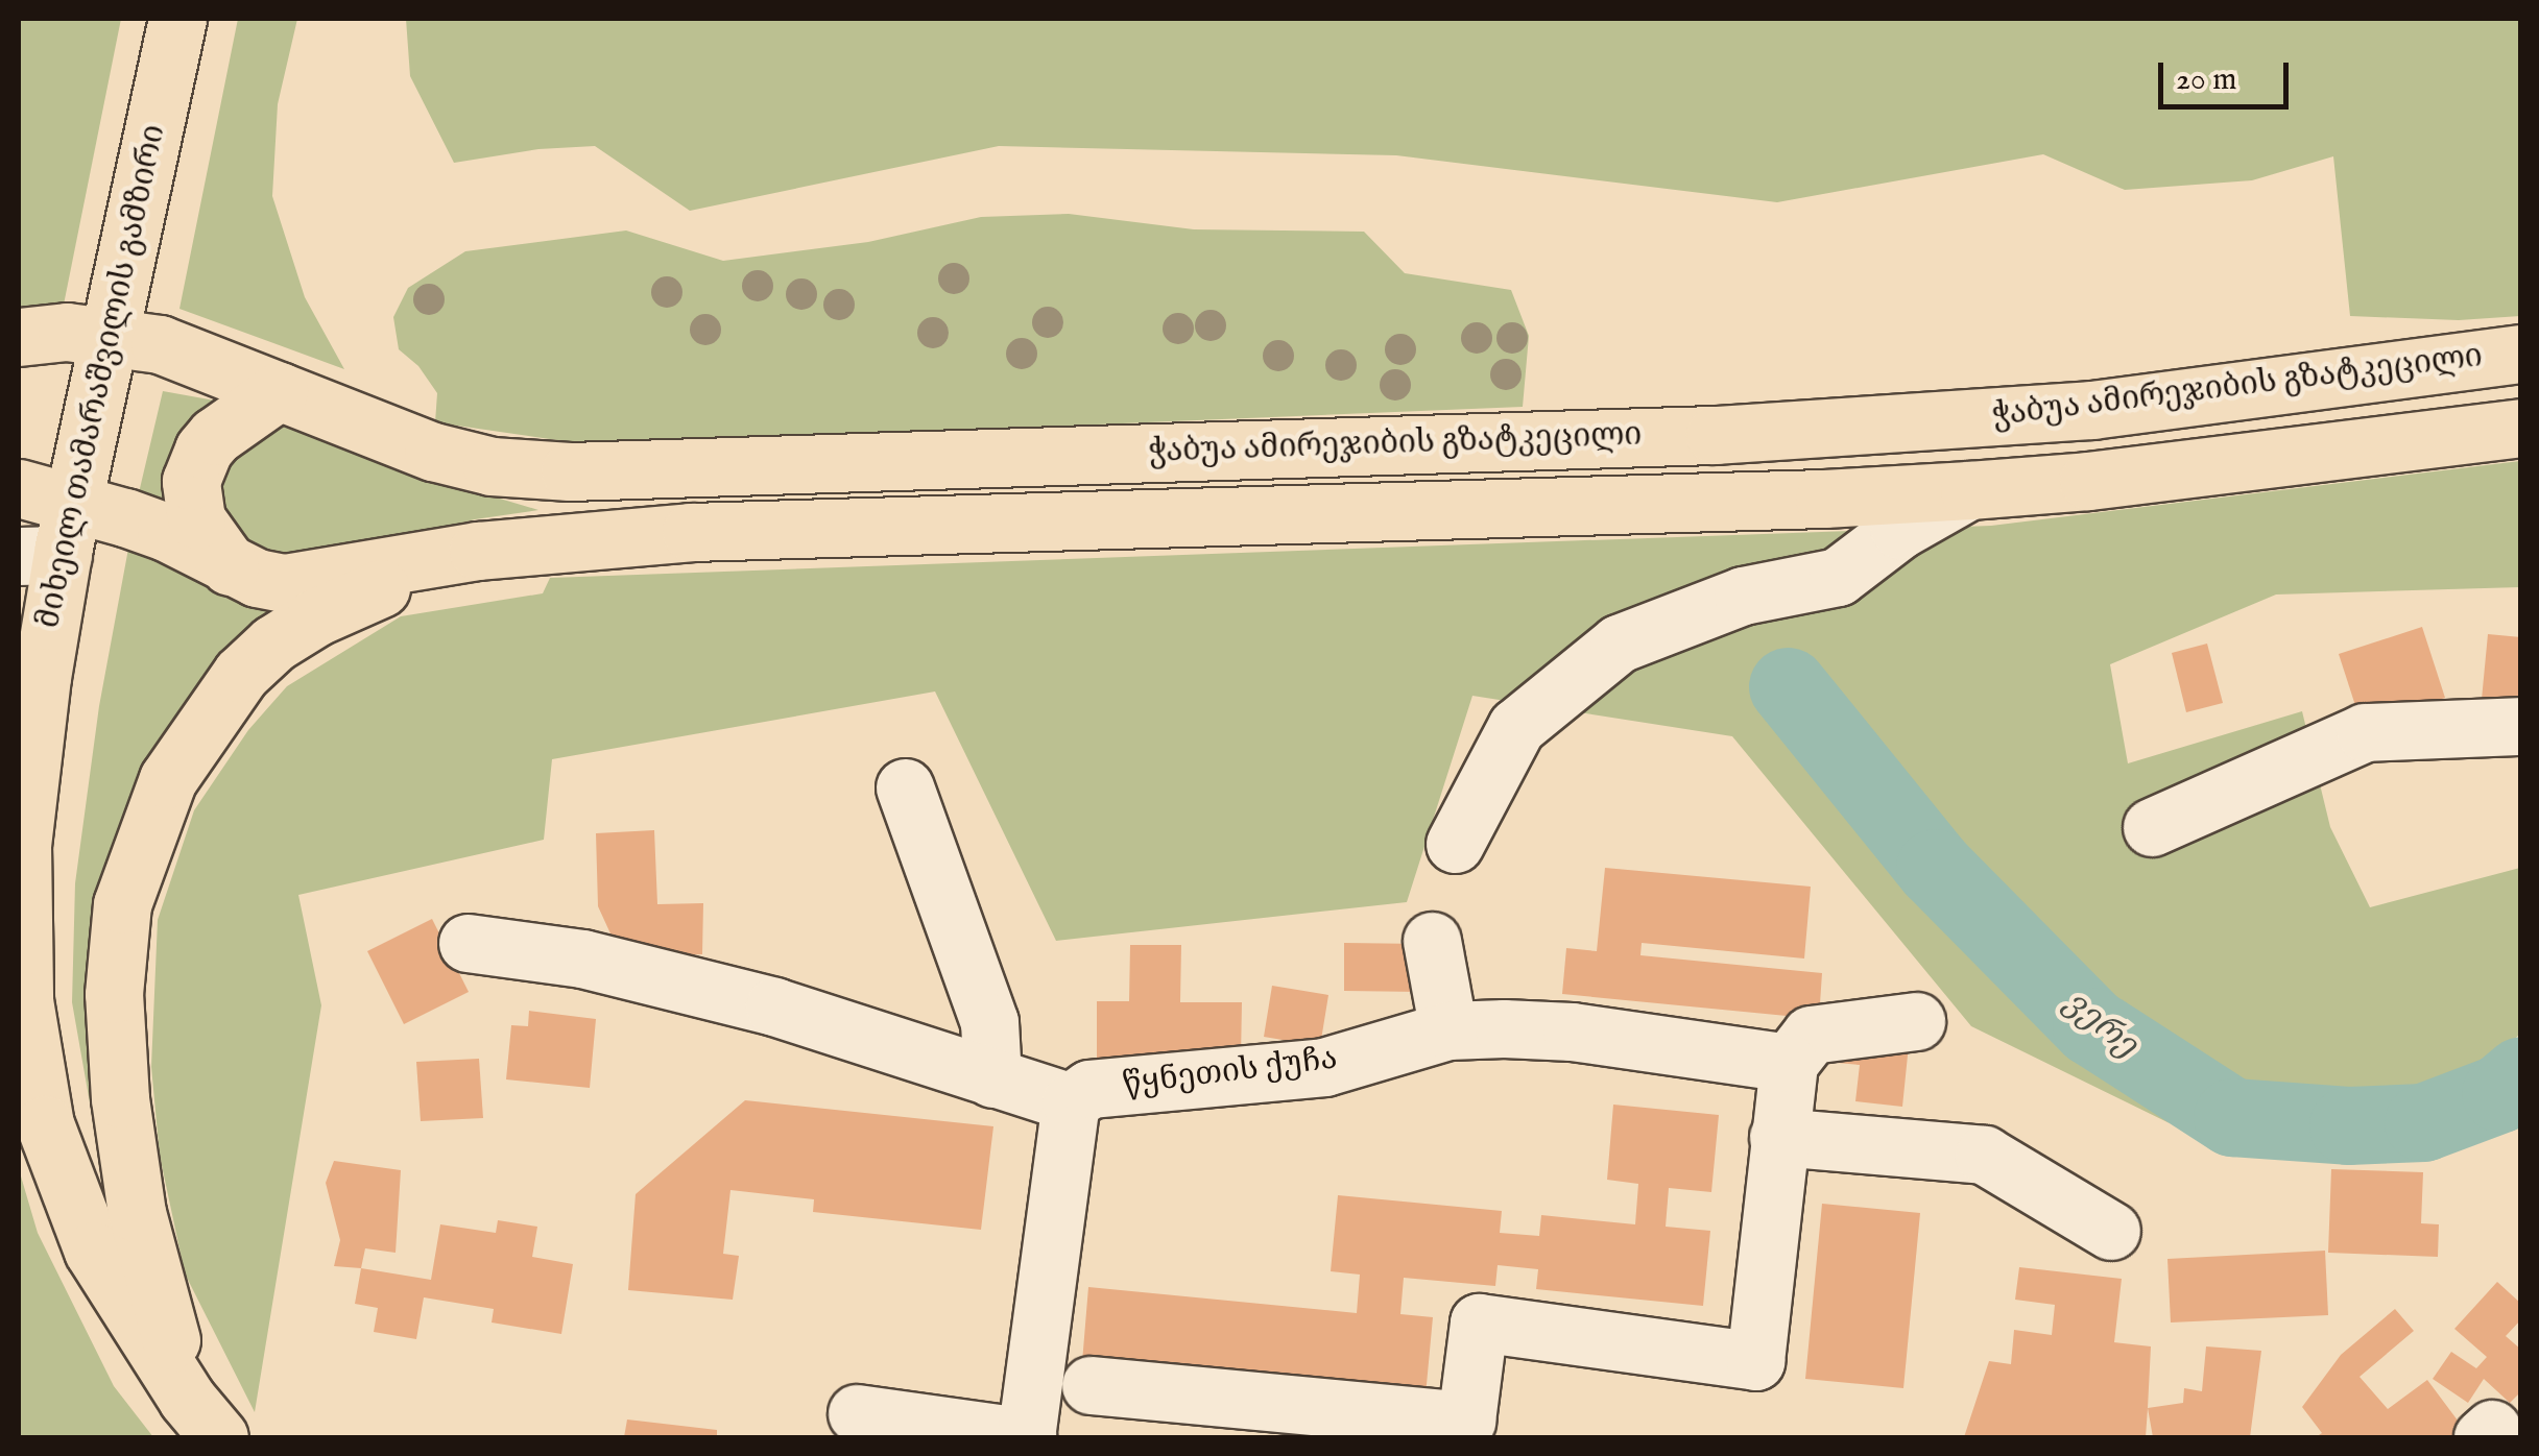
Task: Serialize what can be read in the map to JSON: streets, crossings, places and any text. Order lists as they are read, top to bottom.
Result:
{
  "streets": {
    "main road": ["მიხეილ თამარაშვილის გამზირი", "ჭაბუა ამირეჯიბის გზატკეცილი"],
    "street": ["წყნეთის ქუჩა"]
  },
  "crossings": [
    ["მიხეილ თამარაშვილის გამზირი", "ჭაბუა ამირეჯიბის გზატკეცილი"]
  ],
  "water": ["ვერე"],
  "scale_bar": "20 m"
}
